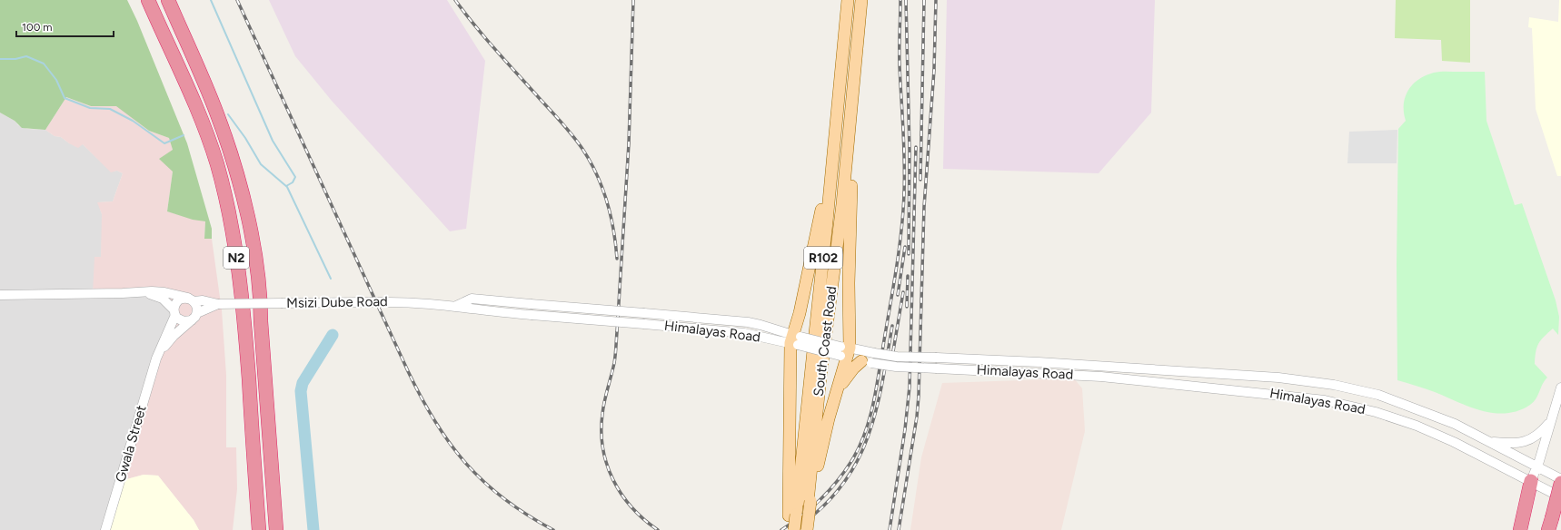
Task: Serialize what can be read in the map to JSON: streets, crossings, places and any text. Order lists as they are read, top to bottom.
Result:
{
  "streets": {
    "highway": ["N2"],
    "main road": ["R102", "South Coast Road"],
    "street": ["Msizi Dube Road", "Himalayas Road", "Gwala Street"]
  },
  "crossings": [
    ["Msizi Dube Road", "Himalayas Road"],
    ["Msizi Dube Road", "Gwala Street"]
  ],
  "scale_bar": "100 m"
}
